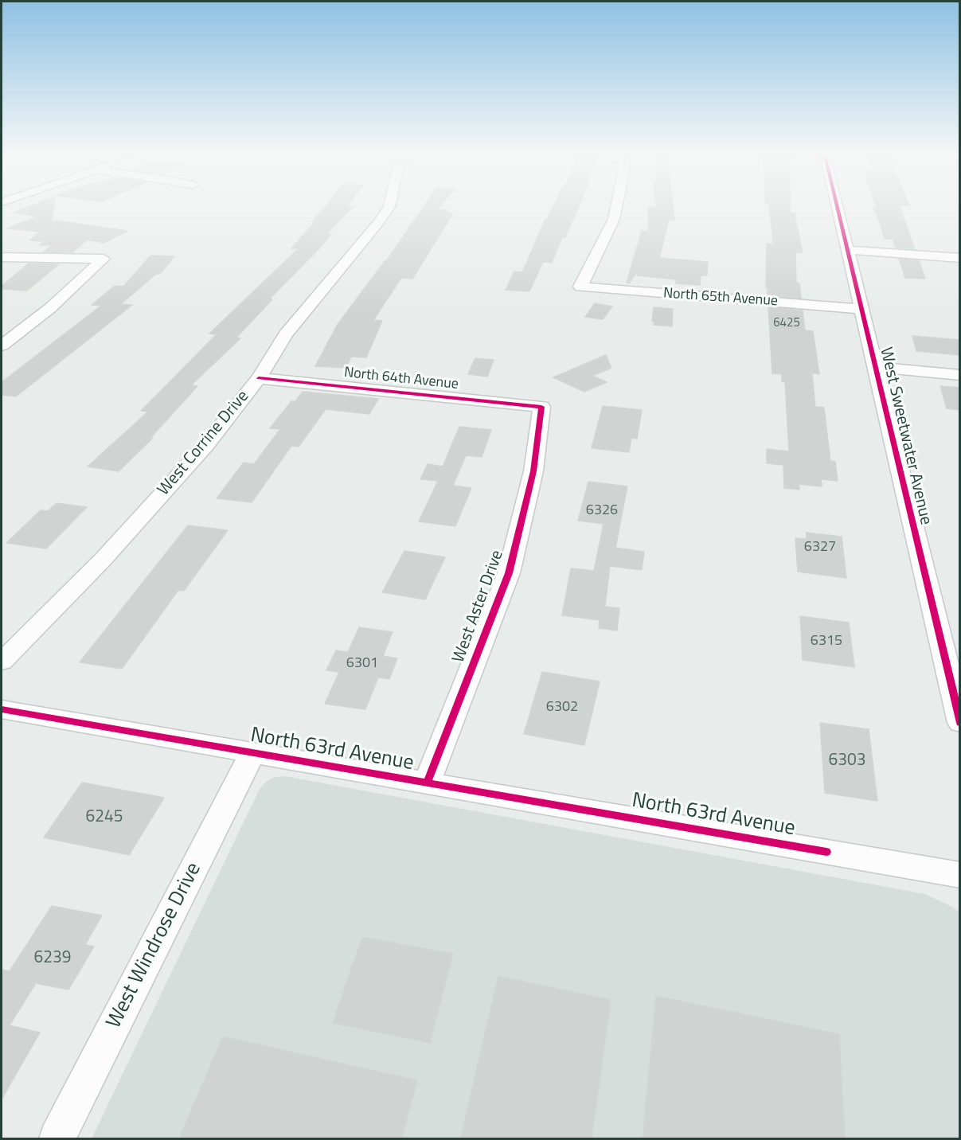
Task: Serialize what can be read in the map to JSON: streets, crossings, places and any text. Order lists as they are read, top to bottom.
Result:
{
  "streets": {
    "street": [
      "North 65th Avenue",
      "North 64th Avenue",
      "West Sweetwater Avenue",
      "West Corrine Drive",
      "West Aster Drive",
      "North 63rd Avenue",
      "West Windrose Drive"
    ]
  },
  "crossings": [
    ["North 65th Avenue", "West Sweetwater Avenue"],
    ["North 64th Avenue", "West Corrine Drive"],
    ["North 64th Avenue", "West Aster Drive"],
    ["West Aster Drive", "North 63rd Avenue"],
    ["North 63rd Avenue", "West Windrose Drive"]
  ],
  "house_numbers": [
    "6425",
    "6326",
    "6327",
    "6315",
    "6301",
    "6302",
    "6303",
    "6245",
    "6239"
  ]
}
